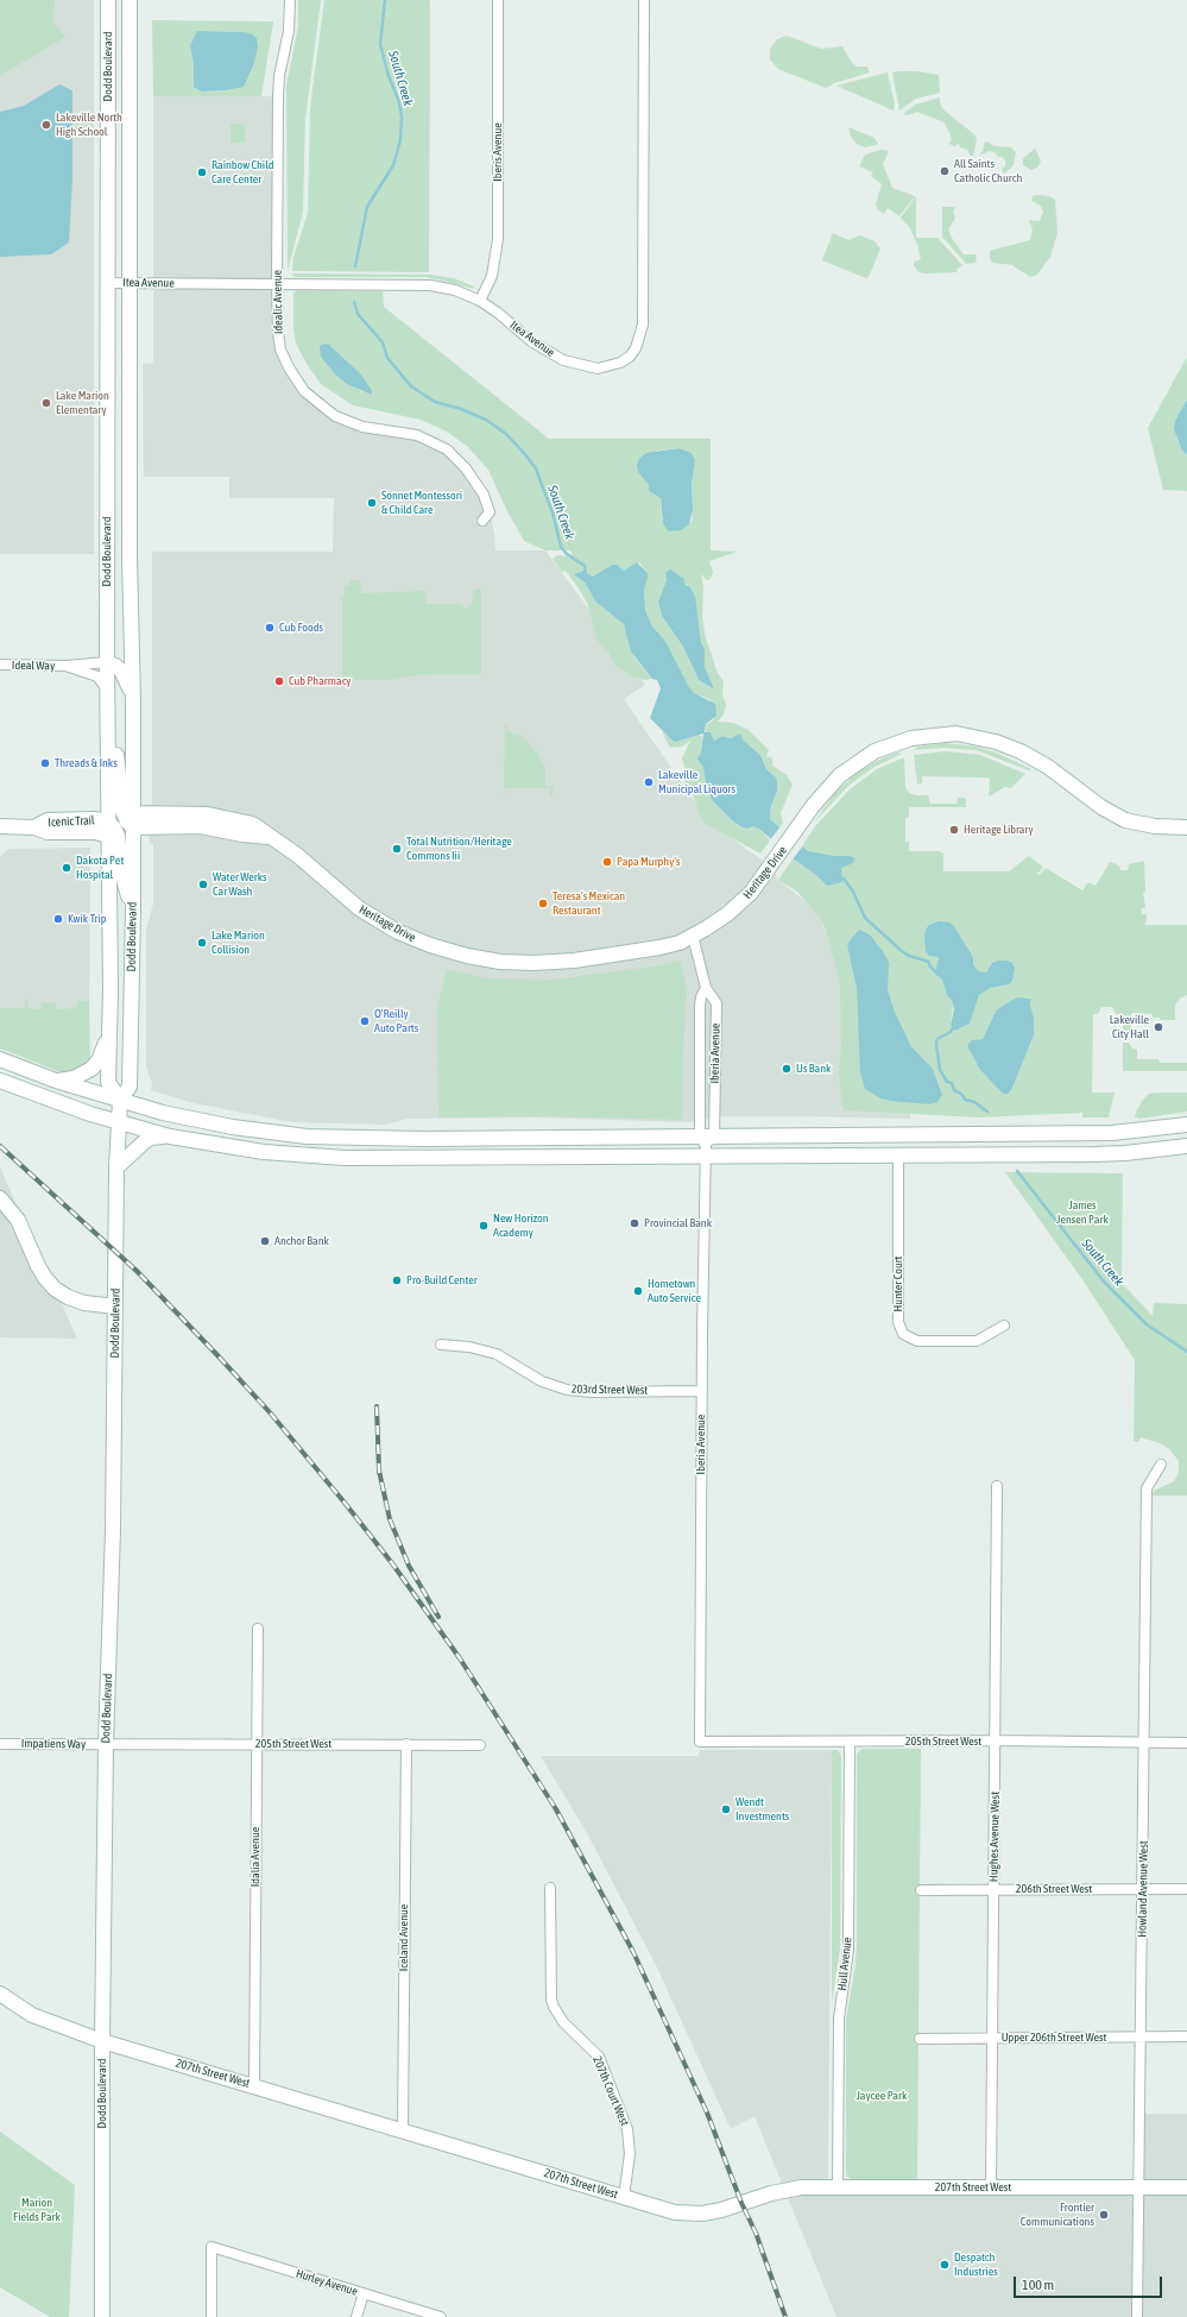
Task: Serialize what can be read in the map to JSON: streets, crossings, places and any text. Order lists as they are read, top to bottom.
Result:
{
  "streets": {
    "main road": [
      "Dodd Boulevard",
      "Icenic Trail",
      "Heritage Drive",
      "207th Street West"
    ],
    "street": [
      "Iberis Avenue",
      "Itea Avenue",
      "Idealic Avenue",
      "Ideal Way",
      "Iberia Avenue",
      "Hunter Court",
      "203rd Street West",
      "205th Street West",
      "Impatiens Way",
      "Hughes Avenue West",
      "Idalia Avenue",
      "206th Street West",
      "Howland Avenue West",
      "Iceland Avenue",
      "Hull Avenue",
      "Upper 206th Street West",
      "207th Court West",
      "Hurley Avenue"
    ]
  },
  "crossings": [
    ["Dodd Boulevard", "Itea Avenue"],
    ["Dodd Boulevard", "Ideal Way"],
    ["Dodd Boulevard", "Icenic Trail"],
    ["Dodd Boulevard", "Heritage Drive"],
    ["Dodd Boulevard", "205th Street West"],
    ["Dodd Boulevard", "Impatiens Way"],
    ["Dodd Boulevard", "207th Street West"],
    ["Iberis Avenue", "Itea Avenue"],
    ["Itea Avenue", "Idealic Avenue"],
    ["Heritage Drive", "Iberia Avenue"],
    ["Iberia Avenue", "203rd Street West"],
    ["Iberia Avenue", "205th Street West"],
    ["205th Street West", "Impatiens Way"],
    ["205th Street West", "Hughes Avenue West"],
    ["205th Street West", "Idalia Avenue"],
    ["205th Street West", "Howland Avenue West"],
    ["205th Street West", "Iceland Avenue"],
    ["205th Street West", "Hull Avenue"],
    ["Hughes Avenue West", "206th Street West"],
    ["Hughes Avenue West", "Upper 206th Street West"],
    ["Hughes Avenue West", "207th Street West"],
    ["Idalia Avenue", "207th Street West"],
    ["206th Street West", "Howland Avenue West"],
    ["Howland Avenue West", "Upper 206th Street West"],
    ["Howland Avenue West", "207th Street West"],
    ["Iceland Avenue", "207th Street West"],
    ["Hull Avenue", "207th Street West"],
    ["207th Street West", "207th Court West"]
  ],
  "water": ["South Creek"],
  "parks": ["James Jensen Park", "Jaycee Park", "Marion Fields Park"],
  "places": [
    "Lakeville North High School",
    "All Saints Catholic Church",
    "Rainbow Child Care Center",
    "Lake Marion Elementary",
    "Sonnet Montessori & Child Care",
    "Cub Foods",
    "Cub Pharmacy",
    "Threads & Inks",
    "Lakeville Municipal Liquors",
    "Heritage Library",
    "Total Nutrition/Heritage Commons Iii",
    "Papa Murphy's",
    "Dakota Pet Hospital",
    "Water Werks Car Wash",
    "Teresa's Mexican Restaurant",
    "Kwik Trip",
    "Lake Marion Collision",
    "O'Reilly Auto Parts",
    "Lakeville City Hall",
    "Us Bank",
    "Provincial Bank",
    "New Horizon Academy",
    "Anchor Bank",
    "Pro-Build Center",
    "Hometown Auto Service",
    "Wendt Investments",
    "Frontier Communications",
    "Despatch Industries"
  ],
  "scale_bar": "100 m"
}
